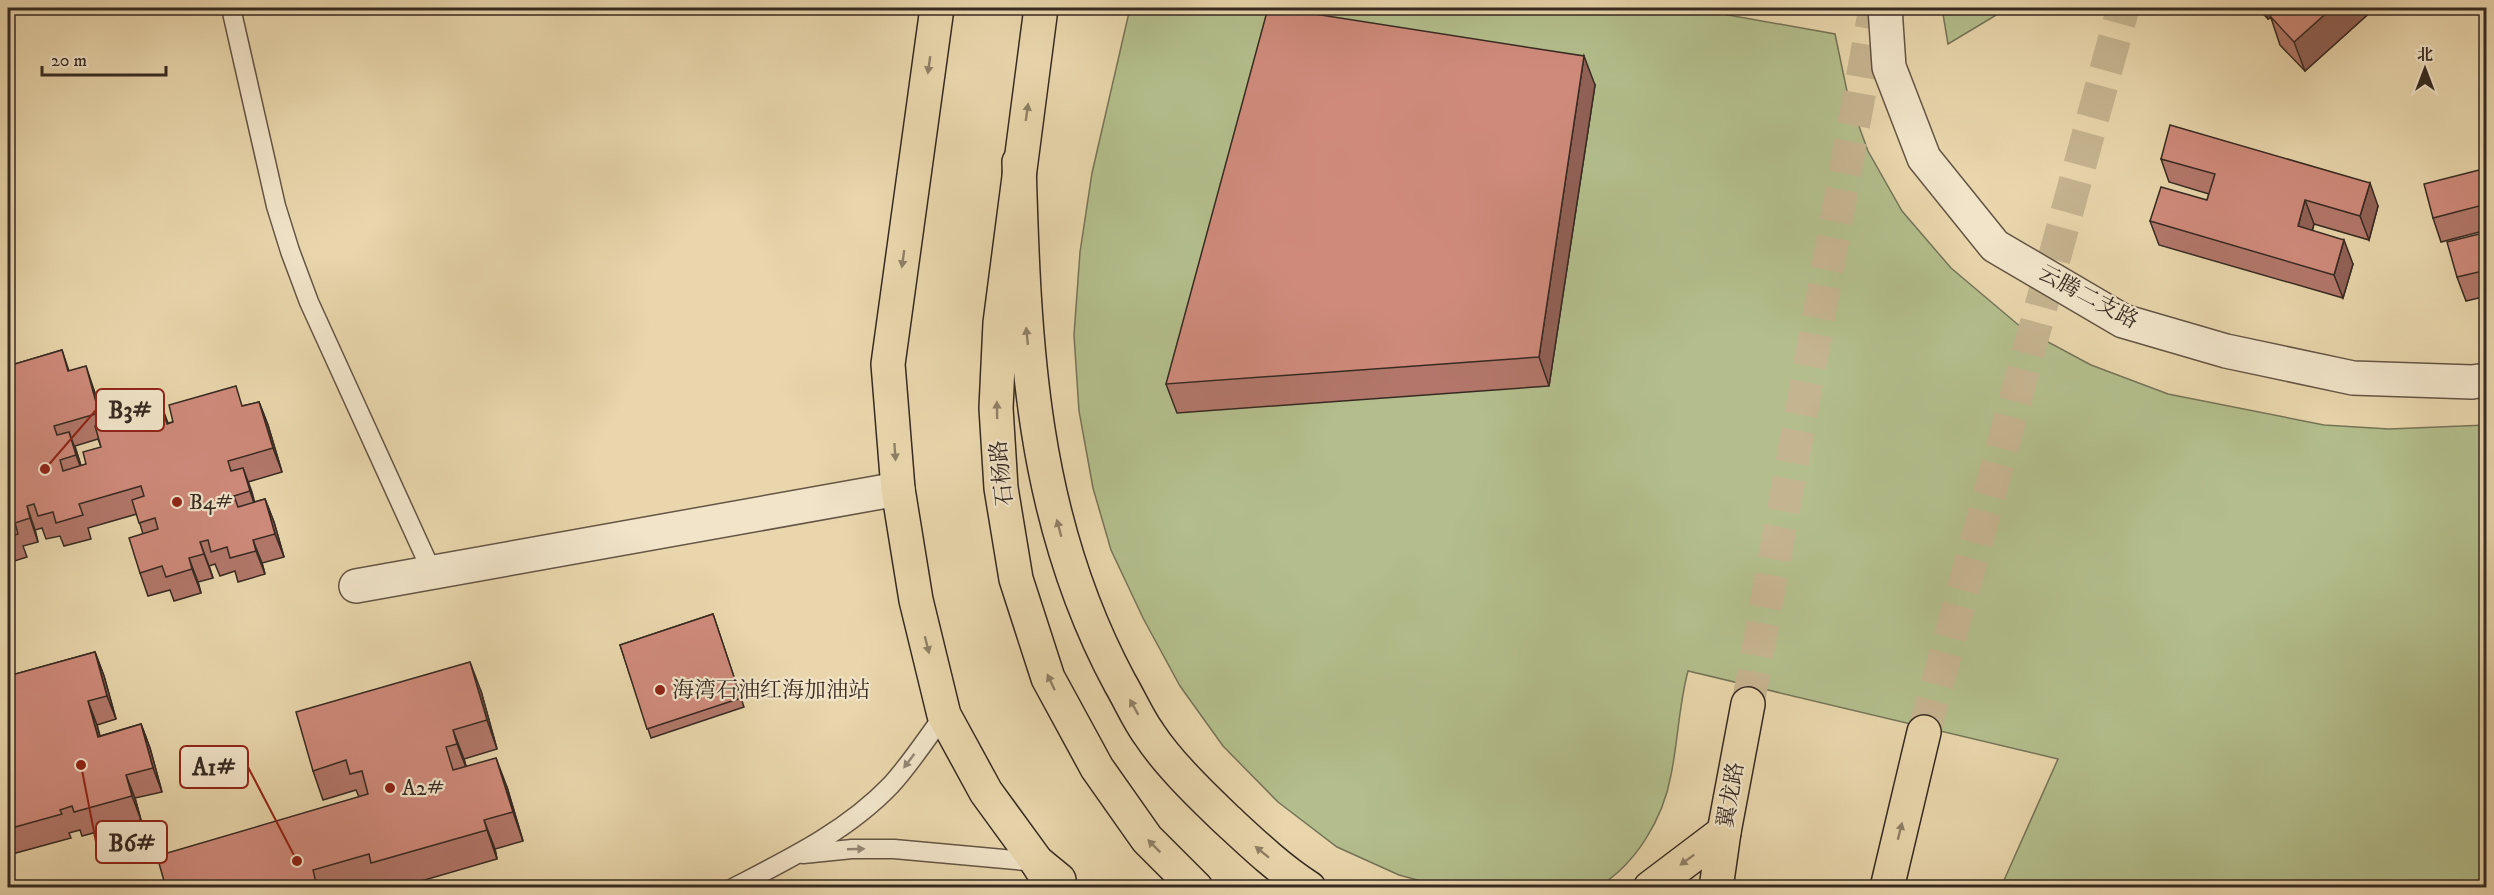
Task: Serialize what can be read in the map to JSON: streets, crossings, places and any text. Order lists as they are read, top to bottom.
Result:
{
  "streets": {
    "main road": ["石杨路", "翼龙路"],
    "street": ["云腾二支路"]
  },
  "places": [
    "B3#",
    "B4#",
    "海湾石油红海加油站",
    "B6#",
    "A2#",
    "A1#"
  ],
  "scale_bar": "20 m",
  "north": "top"
}
